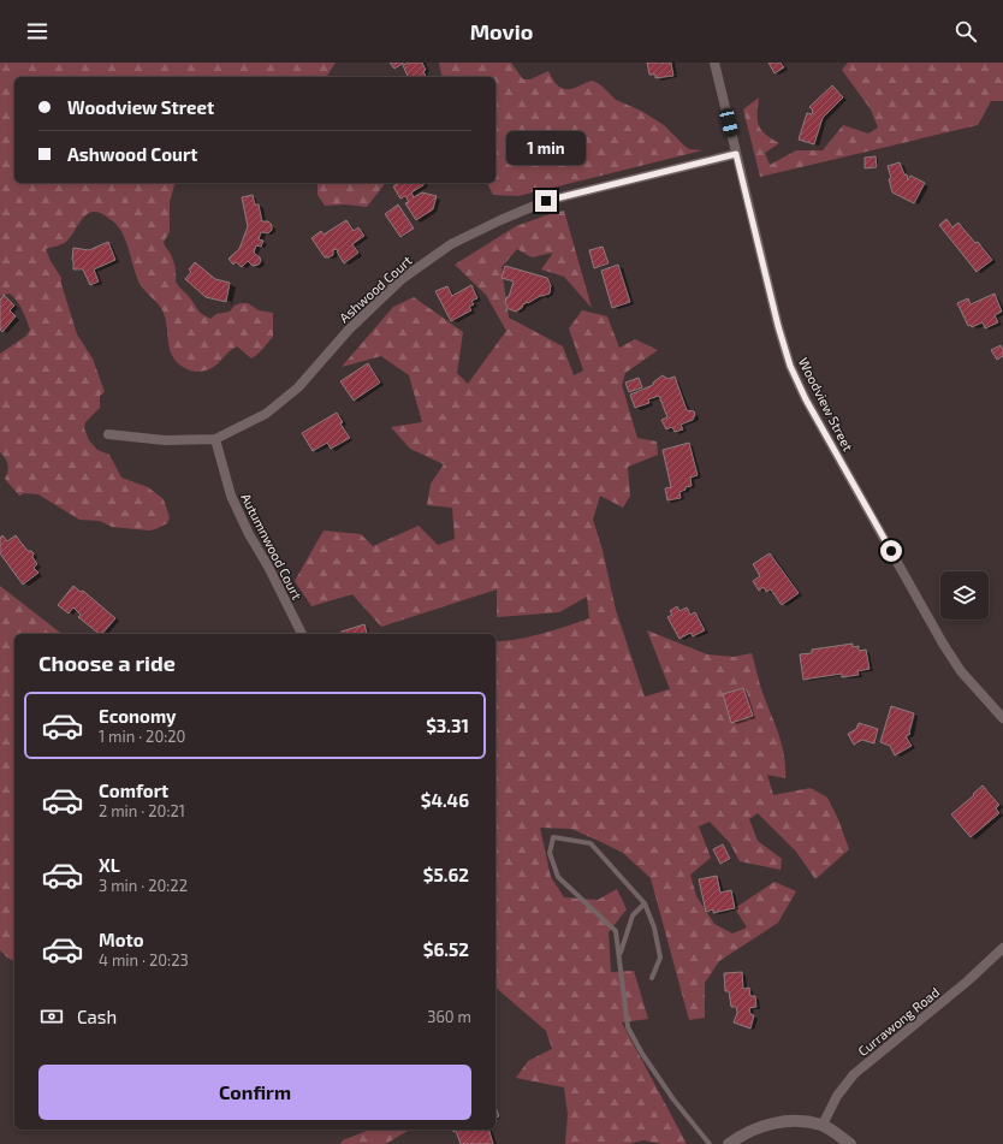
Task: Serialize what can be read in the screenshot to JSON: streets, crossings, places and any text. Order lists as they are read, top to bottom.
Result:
{
  "streets": {
    "street": [
      "Ashwood Court",
      "Woodview Street",
      "Autumnwood Court",
      "Currawong Road"
    ]
  },
  "crossings": [
    ["Ashwood Court", "Woodview Street"],
    ["Ashwood Court", "Autumnwood Court"]
  ],
  "page": {
    "header": "Movio",
    "banner": ["Woodview Street", "Ashwood Court"],
    "bubble": "1 min",
    "heading": "Choose a ride",
    "list": [
      {
        "name": "Economy",
        "note": "1 min · 20:20",
        "value": "$3.31"
      },
      {
        "name": "Comfort",
        "note": "2 min · 20:21",
        "value": "$4.46"
      },
      {
        "name": "XL",
        "note": "3 min · 20:22",
        "value": "$5.62"
      },
      {
        "name": "Moto",
        "note": "4 min · 20:23",
        "value": "$6.52"
      }
    ],
    "pay": ["Cash", "360 m"],
    "buttons": "Confirm"
  }
}
